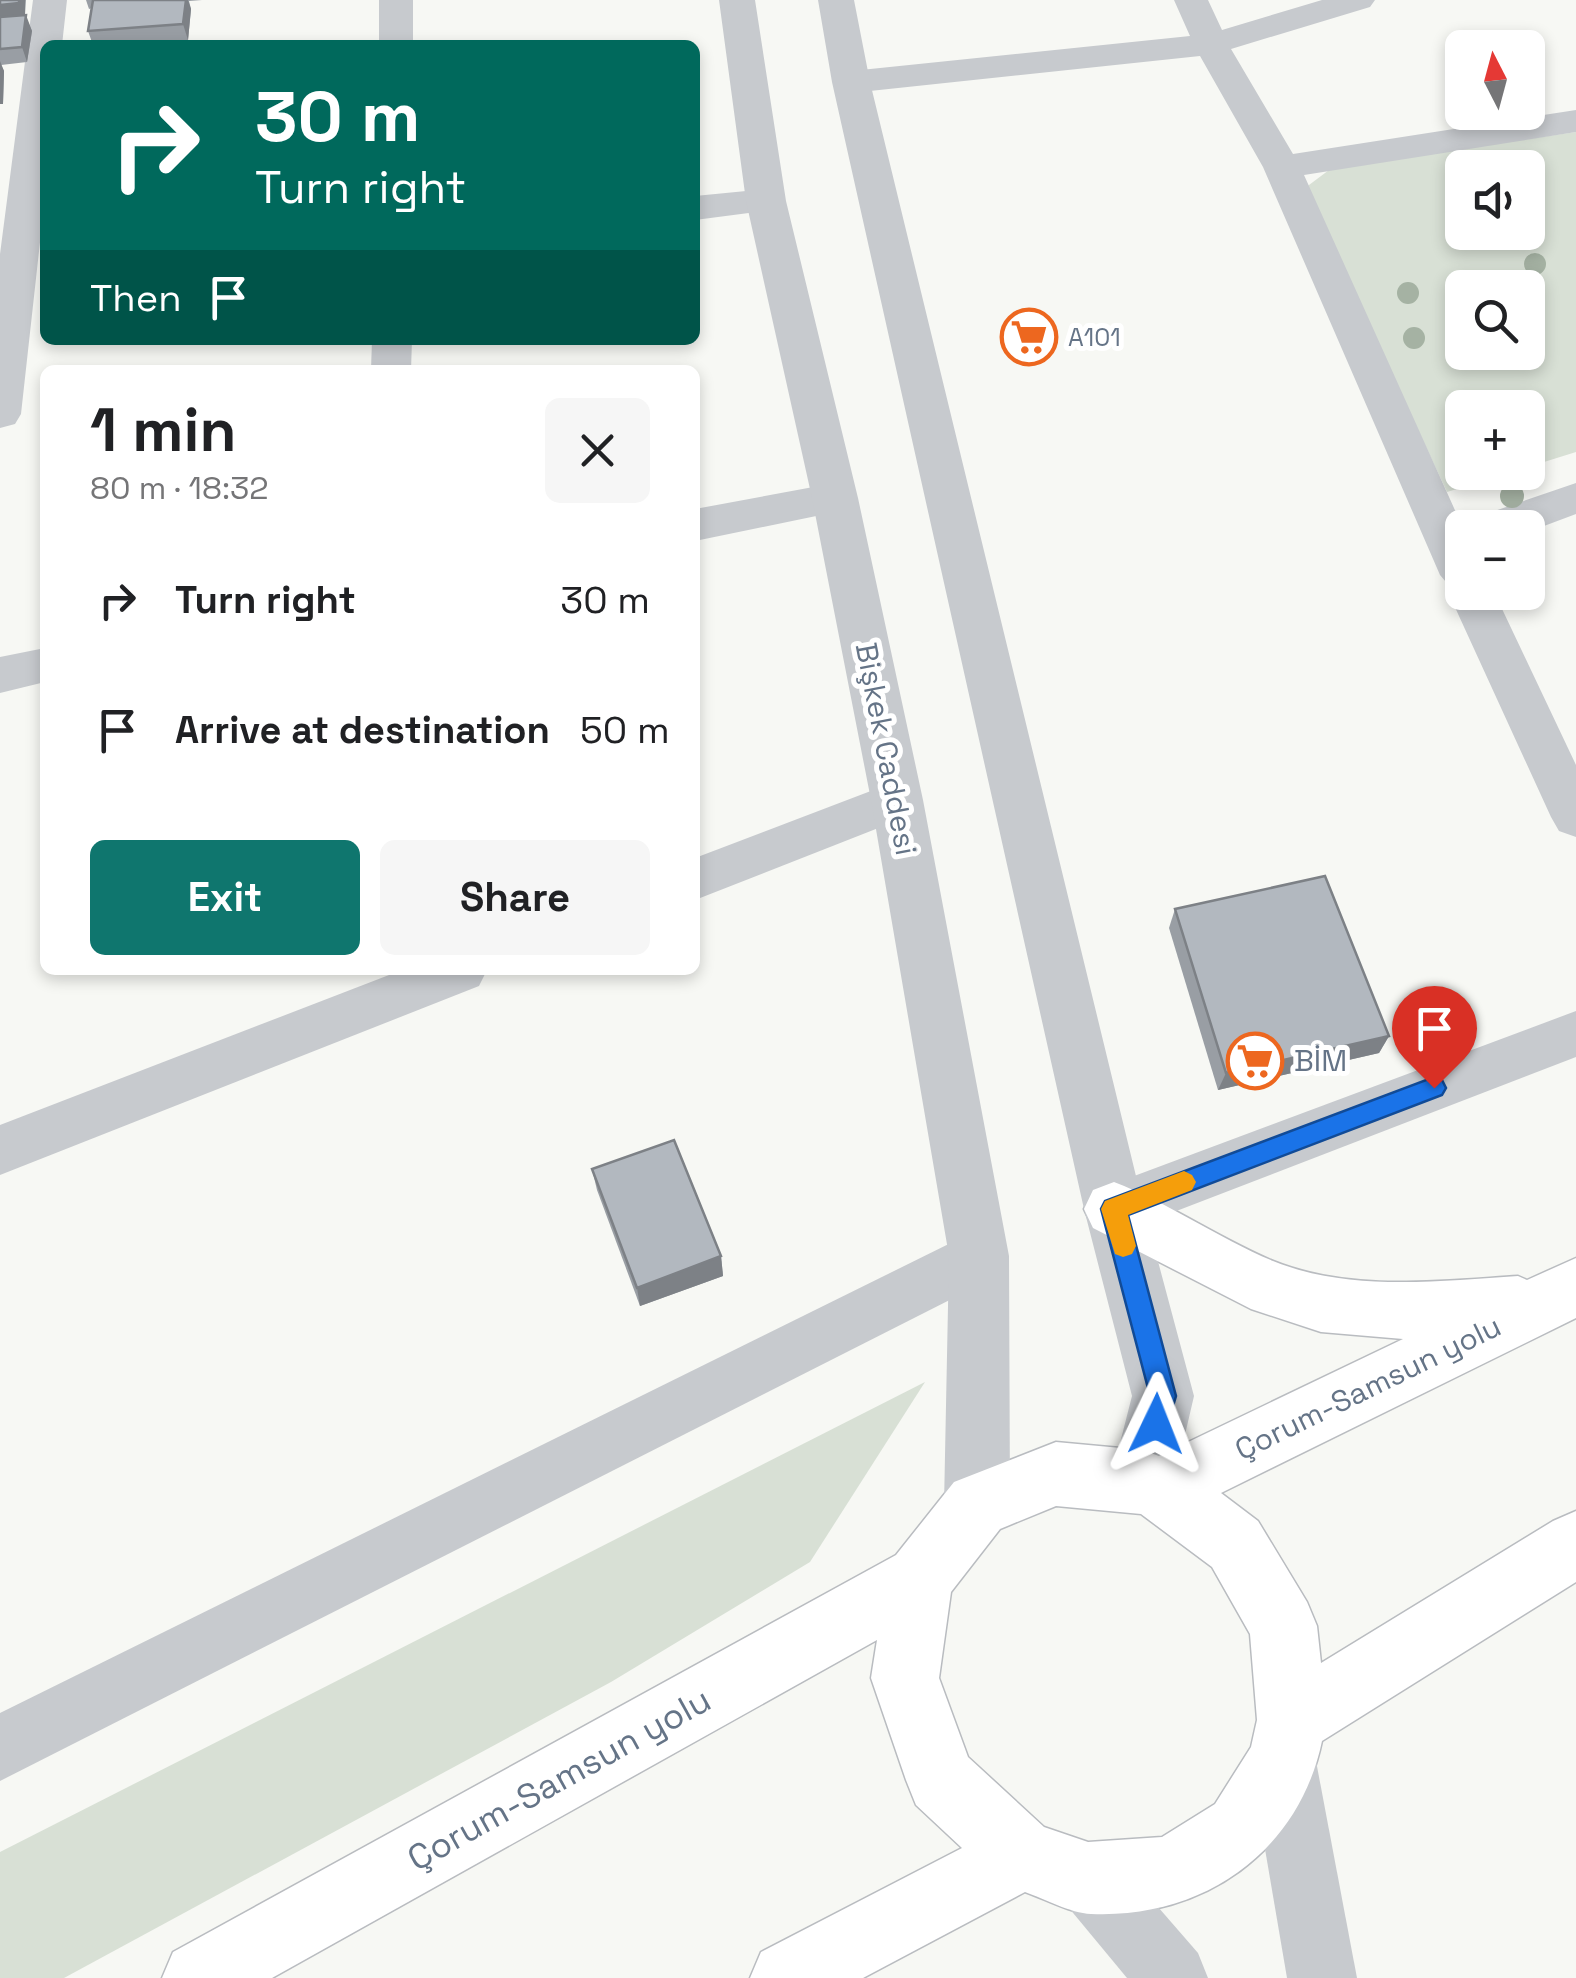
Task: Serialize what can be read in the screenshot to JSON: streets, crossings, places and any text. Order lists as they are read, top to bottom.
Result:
{
  "streets": {
    "highway": ["Çorum-Samsun yolu"],
    "street": ["Bişkek Caddesi"]
  },
  "crossings": [
    ["Bişkek Caddesi", "Çorum-Samsun yolu"]
  ],
  "places": {
    "supermarket": ["A101", "BİM"]
  },
  "north": "top",
  "page": {
    "map_buttons": ["+", "−"],
    "turn": ["30 m", "Turn right"],
    "then": "Then",
    "heading": ["1 min", "80 m · 18:32"],
    "list": [
      {
        "name": "Turn right",
        "value": "30 m"
      },
      {
        "name": "Arrive at destination",
        "value": "50 m"
      }
    ],
    "buttons": ["Exit", "Share"]
  }
}
